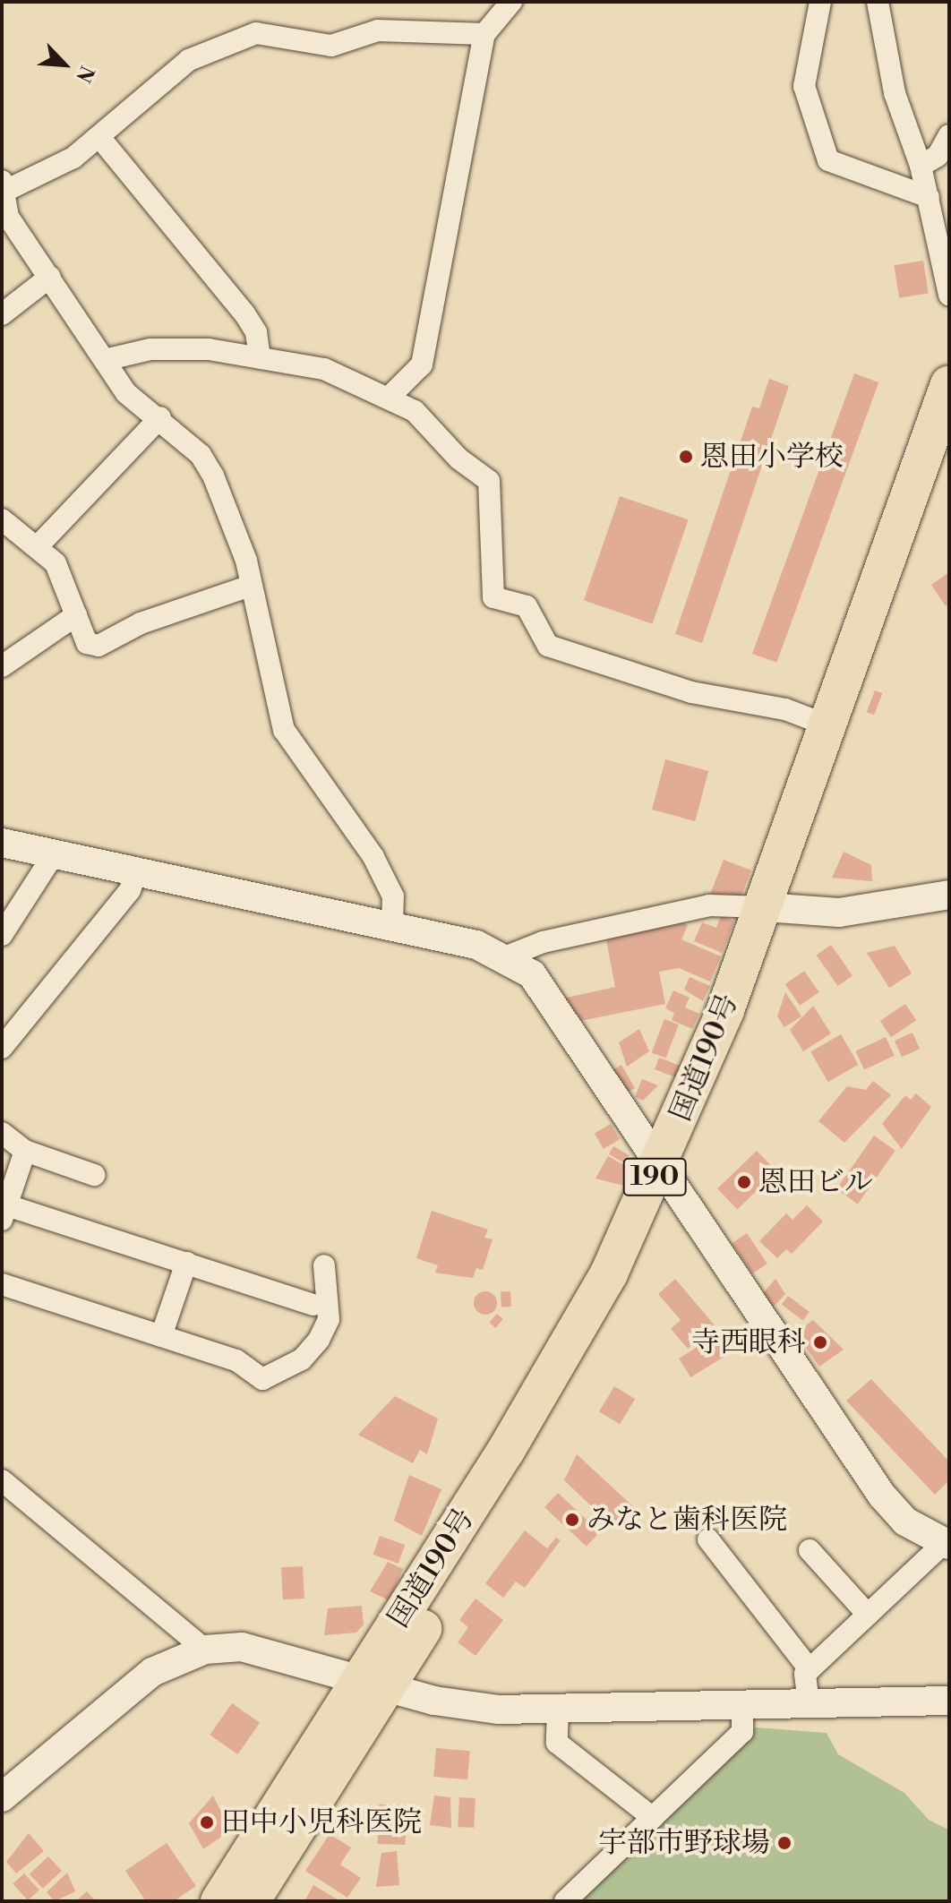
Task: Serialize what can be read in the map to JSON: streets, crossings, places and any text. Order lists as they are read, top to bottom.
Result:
{
  "streets": {
    "highway": ["国道190号", "190"]
  },
  "places": [
    "恩田小学校",
    "恩田ビル",
    "寺西眼科",
    "みなと歯科医院",
    "田中小児科医院",
    "宇部市野球場"
  ],
  "north": "bottom right"
}
